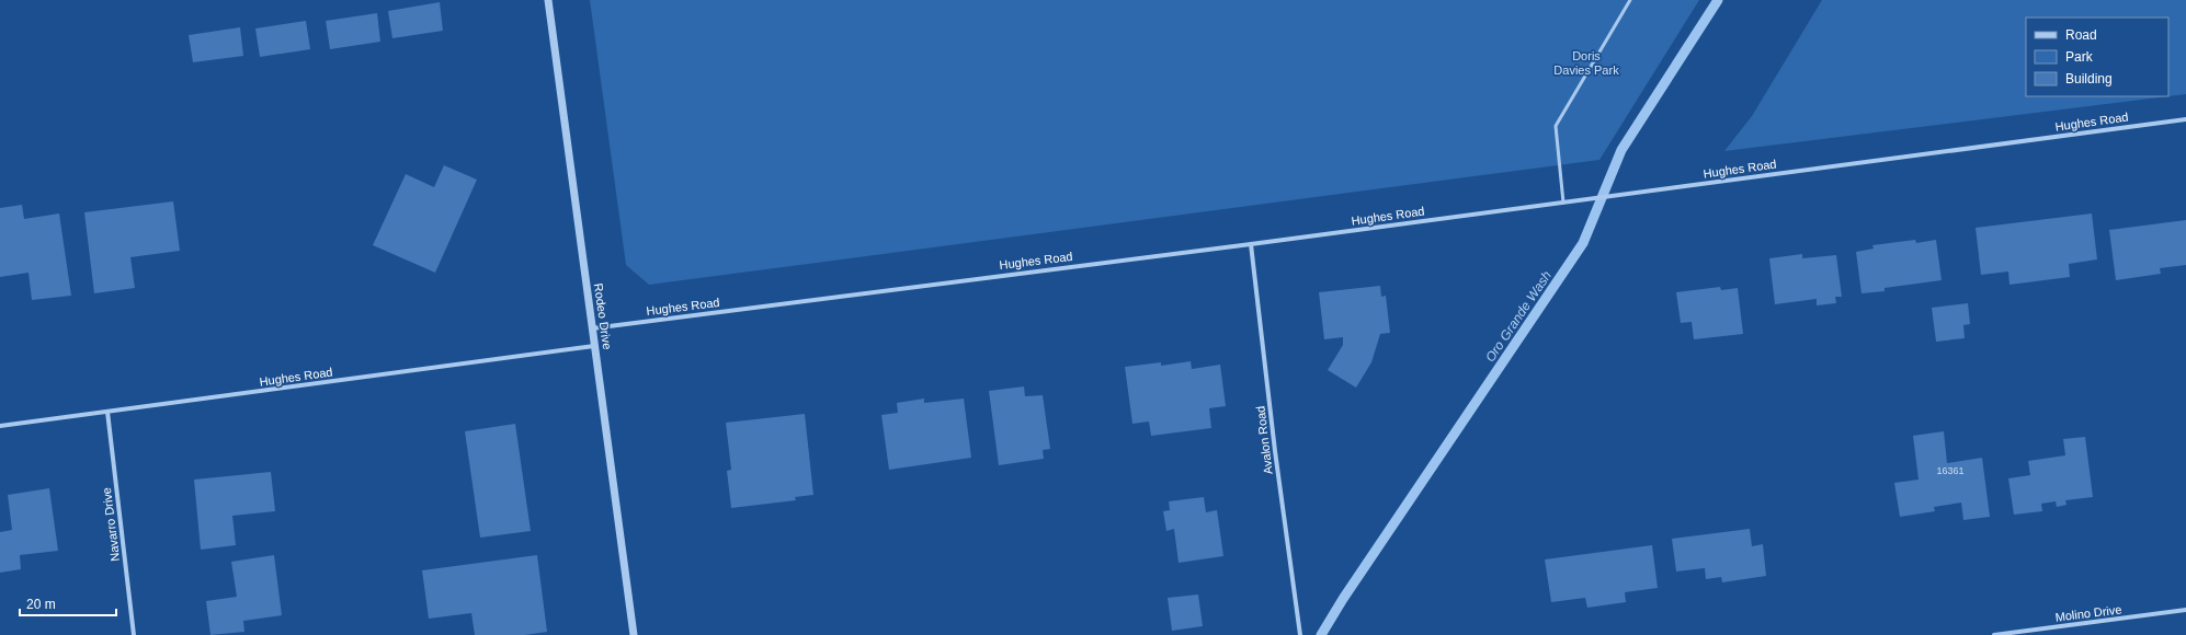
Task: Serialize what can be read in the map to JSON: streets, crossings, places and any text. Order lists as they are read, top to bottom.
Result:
{
  "streets": {
    "street": [
      "Hughes Road",
      "Rodeo Drive",
      "Avalon Road",
      "Navarro Drive",
      "Molino Drive"
    ]
  },
  "crossings": [
    ["Hughes Road", "Rodeo Drive"],
    ["Hughes Road", "Avalon Road"],
    ["Hughes Road", "Navarro Drive"]
  ],
  "water": ["Oro Grande Wash"],
  "parks": ["Doris Davies Park"],
  "house_numbers": ["16361"],
  "legend": ["Road", "Park", "Building"],
  "scale_bar": "20 m"
}
